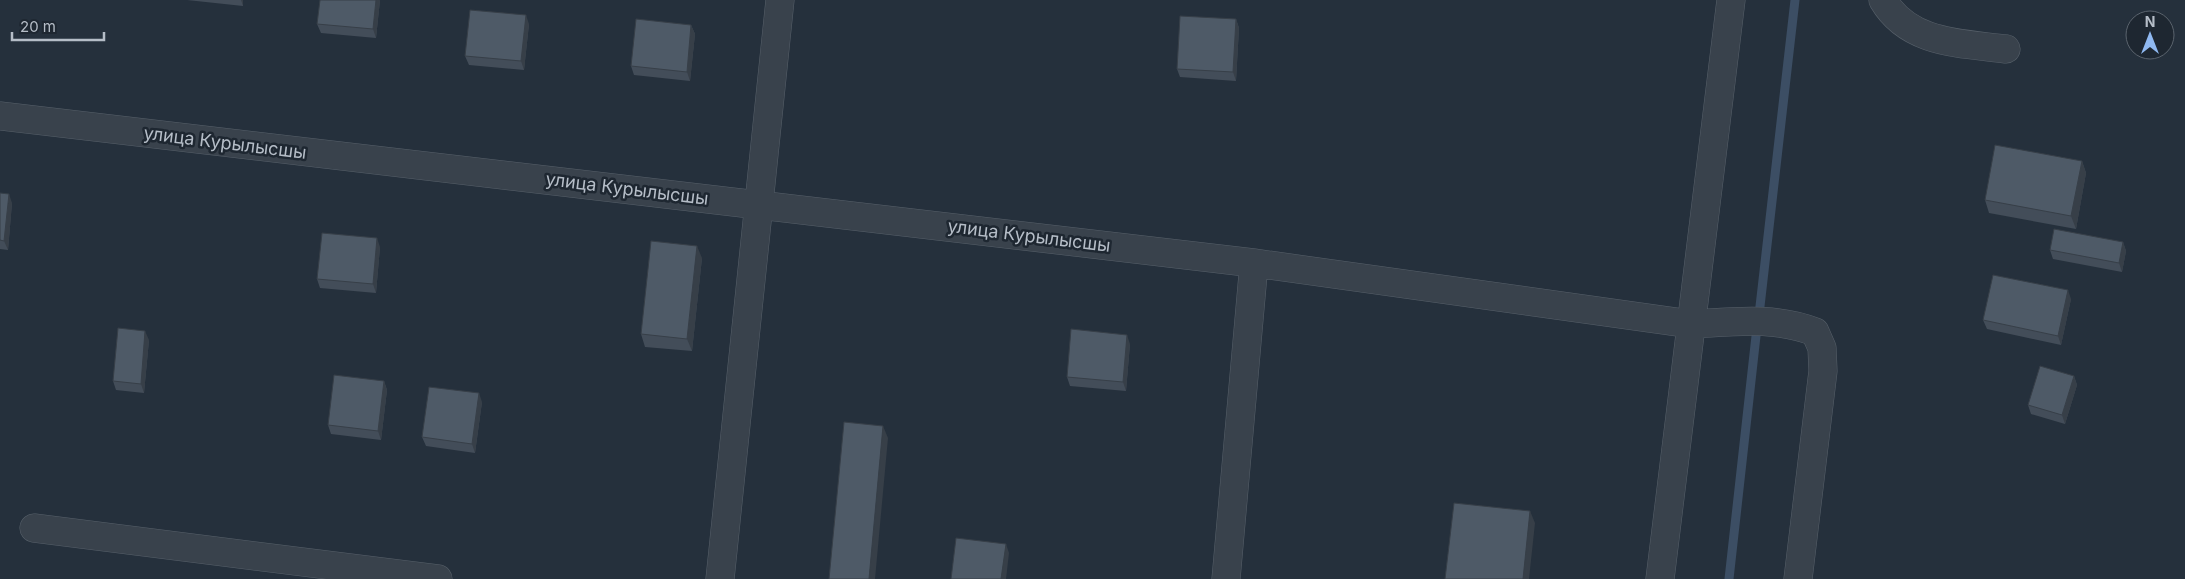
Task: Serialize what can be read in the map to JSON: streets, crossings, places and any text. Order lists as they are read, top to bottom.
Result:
{
  "streets": {
    "street": ["улица Курылысшы"]
  },
  "scale_bar": "20 m",
  "north": "top"
}
